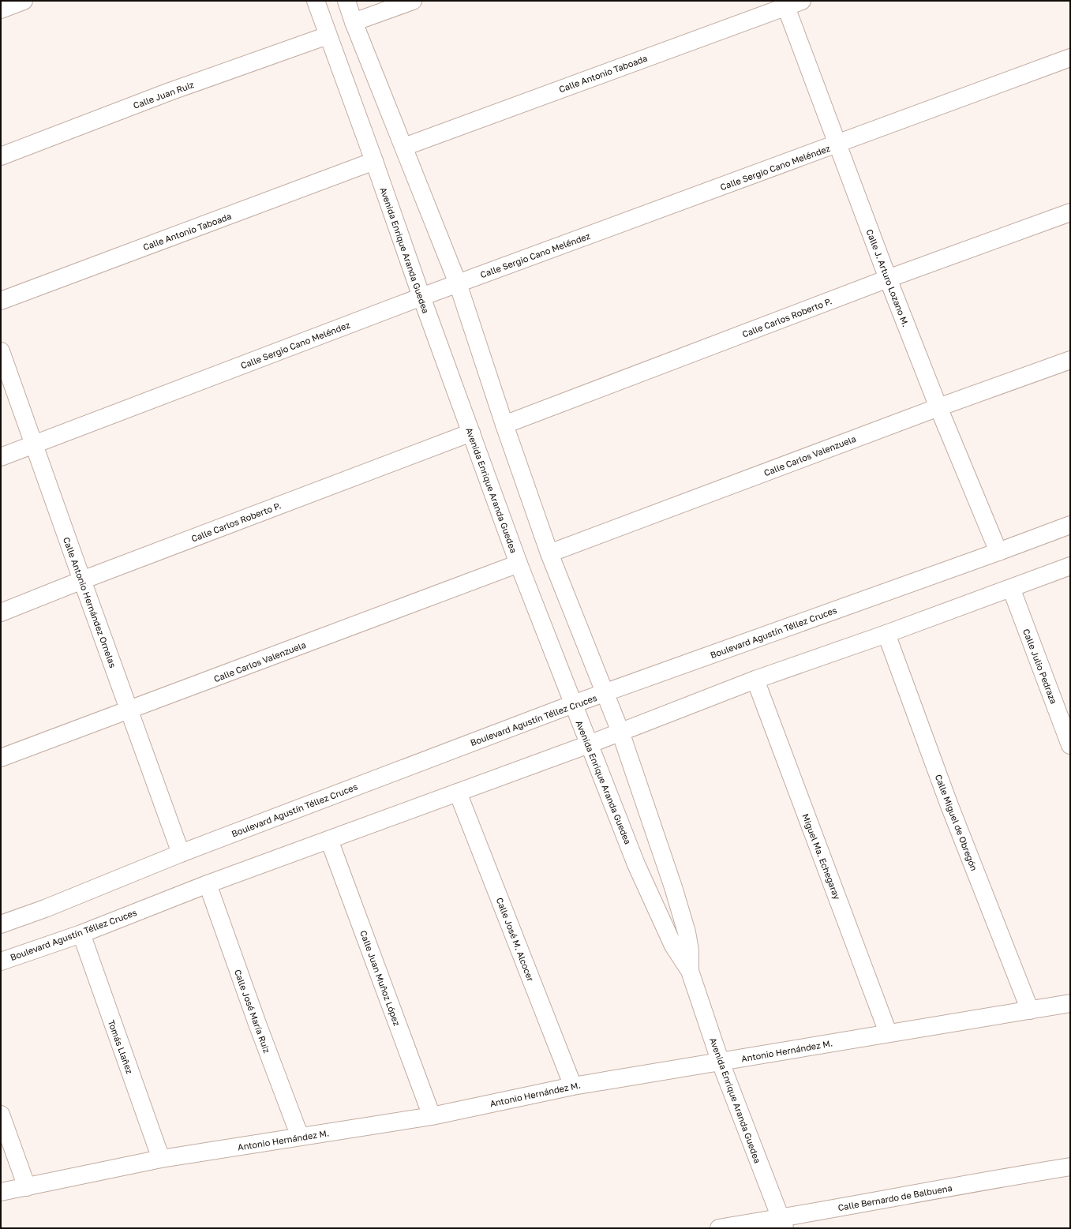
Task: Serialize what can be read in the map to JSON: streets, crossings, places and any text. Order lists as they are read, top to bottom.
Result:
{
  "streets": {
    "street": [
      "Calle Antonio Taboada",
      "Calle Juan Ruiz",
      "Calle Sergio Cano Meléndez",
      "Avenida Enrique Aranda Guedea",
      "Calle J. Arturo Lozano M.",
      "Calle Carlos Roberto P.",
      "Calle Carlos Valenzuela",
      "Calle Antonio Hernández Ornelas",
      "Boulevard Agustín Téllez Cruces",
      "Calle Julio Pedraza",
      "Calle Miguel de Obregón",
      "Miguel Ma. Echegaray",
      "Calle José M. Alcocer",
      "Calle Juan Muñoz López",
      "Calle José María Ruiz",
      "Tomás Llañez",
      "Antonio Hernández M.",
      "Calle Bernardo de Balbuena"
    ]
  },
  "crossings": [
    ["Calle Antonio Taboada", "Avenida Enrique Aranda Guedea"],
    ["Calle Antonio Taboada", "Calle J. Arturo Lozano M."],
    ["Calle Juan Ruiz", "Avenida Enrique Aranda Guedea"],
    ["Calle Sergio Cano Meléndez", "Avenida Enrique Aranda Guedea"],
    ["Calle Sergio Cano Meléndez", "Calle J. Arturo Lozano M."],
    ["Calle Sergio Cano Meléndez", "Calle Antonio Hernández Ornelas"],
    ["Avenida Enrique Aranda Guedea", "Calle Carlos Roberto P."],
    ["Avenida Enrique Aranda Guedea", "Calle Carlos Valenzuela"],
    ["Avenida Enrique Aranda Guedea", "Boulevard Agustín Téllez Cruces"],
    ["Avenida Enrique Aranda Guedea", "Antonio Hernández M."],
    ["Avenida Enrique Aranda Guedea", "Calle Bernardo de Balbuena"],
    ["Calle J. Arturo Lozano M.", "Calle Carlos Roberto P."],
    ["Calle J. Arturo Lozano M.", "Calle Carlos Valenzuela"],
    ["Calle J. Arturo Lozano M.", "Boulevard Agustín Téllez Cruces"],
    ["Calle Carlos Roberto P.", "Calle Antonio Hernández Ornelas"],
    ["Calle Carlos Valenzuela", "Calle Antonio Hernández Ornelas"],
    ["Calle Antonio Hernández Ornelas", "Boulevard Agustín Téllez Cruces"],
    ["Boulevard Agustín Téllez Cruces", "Calle Julio Pedraza"],
    ["Boulevard Agustín Téllez Cruces", "Calle Miguel de Obregón"],
    ["Boulevard Agustín Téllez Cruces", "Miguel Ma. Echegaray"],
    ["Boulevard Agustín Téllez Cruces", "Calle José M. Alcocer"],
    ["Boulevard Agustín Téllez Cruces", "Calle Juan Muñoz López"],
    ["Boulevard Agustín Téllez Cruces", "Calle José María Ruiz"],
    ["Boulevard Agustín Téllez Cruces", "Tomás Llañez"],
    ["Calle Miguel de Obregón", "Antonio Hernández M."],
    ["Miguel Ma. Echegaray", "Antonio Hernández M."],
    ["Calle José M. Alcocer", "Antonio Hernández M."],
    ["Calle Juan Muñoz López", "Antonio Hernández M."],
    ["Calle José María Ruiz", "Antonio Hernández M."],
    ["Tomás Llañez", "Antonio Hernández M."]
  ]
}
